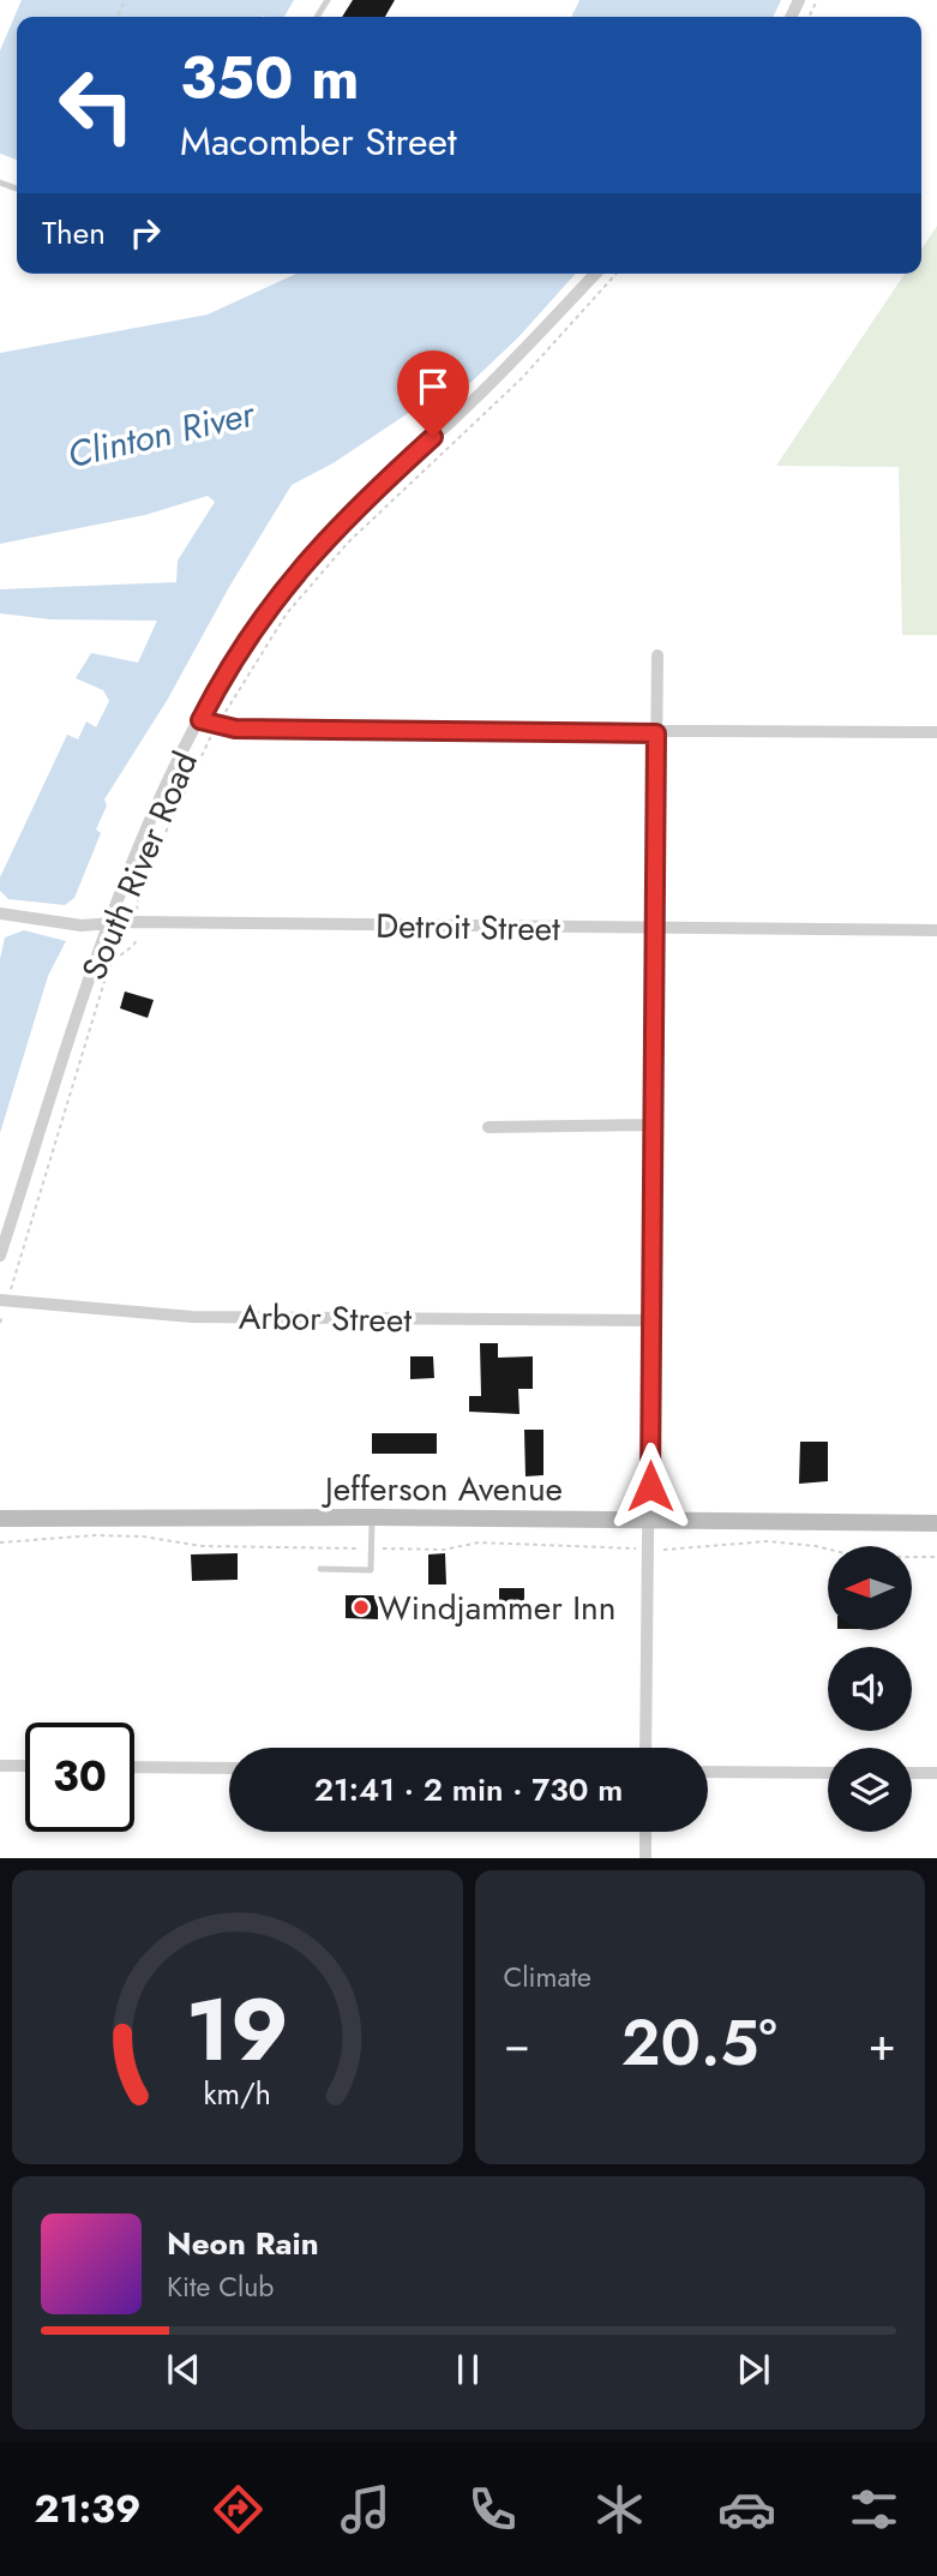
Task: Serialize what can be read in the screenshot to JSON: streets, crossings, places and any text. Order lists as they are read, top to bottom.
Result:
{
  "streets": {
    "street": [
      "South River Road",
      "Detroit Street",
      "Arbor Street",
      "Jefferson Avenue"
    ]
  },
  "crossings": [
    ["South River Road", "Detroit Street"]
  ],
  "water": ["Clinton River"],
  "places": ["Windjammer Inn"],
  "north": "left",
  "page": {
    "turn": ["350 m", "Macomber Street"],
    "then": "Then",
    "limit": "30",
    "trip": "21:41 · 2 min · 730 m",
    "tile": "Climate",
    "heat": ["−", "20.5°", "+"],
    "song": ["Neon Rain", "Kite Club"],
    "tabs": "21:39",
    "gauge": ["19", "km/h"]
  }
}
